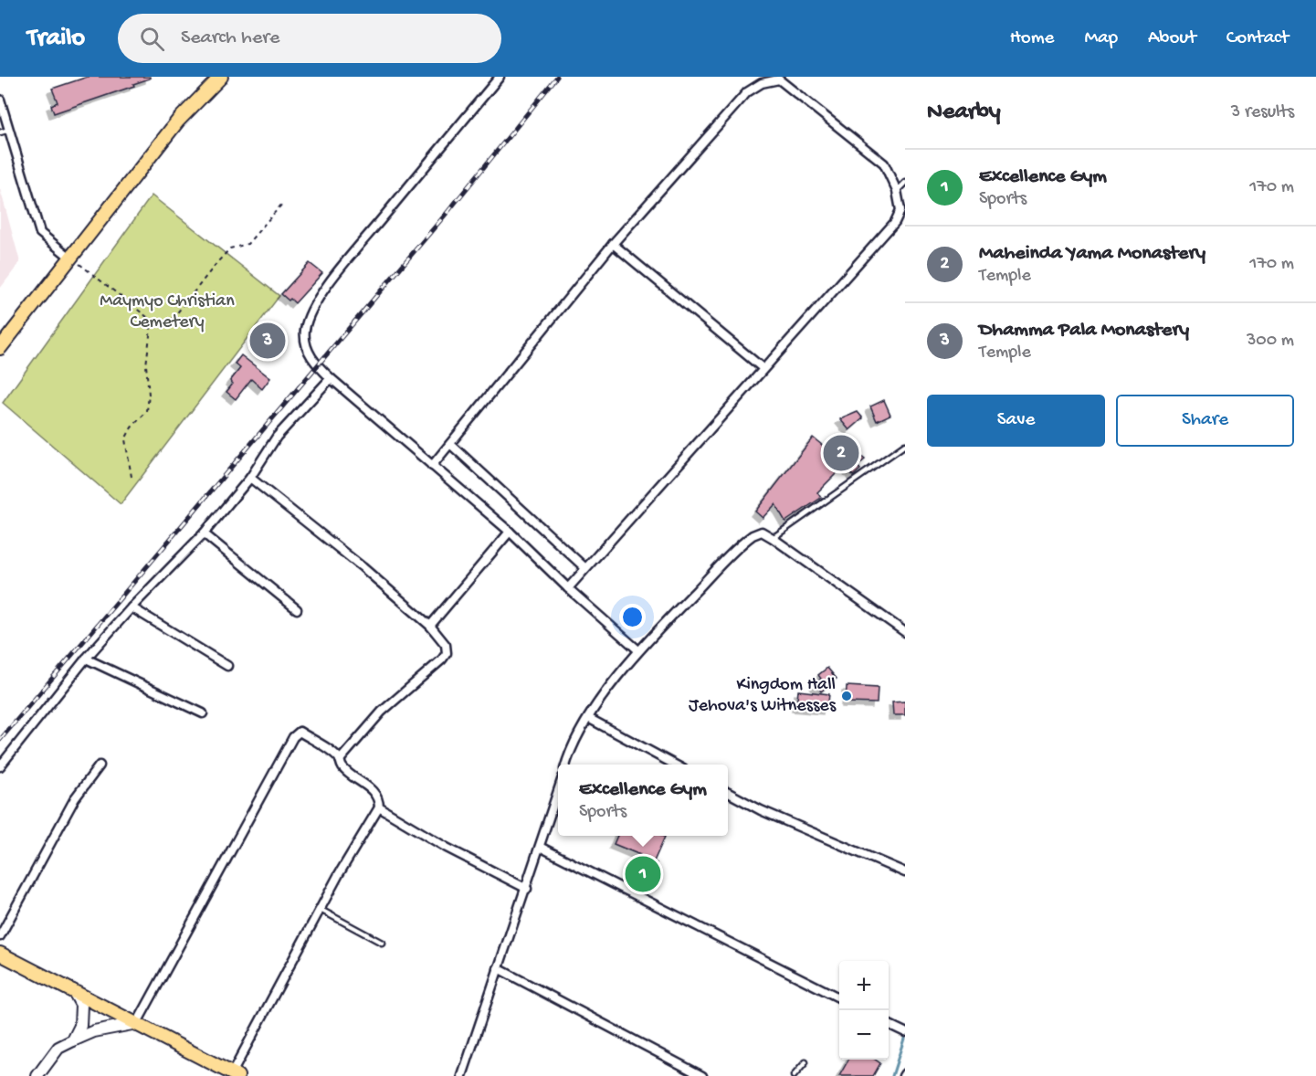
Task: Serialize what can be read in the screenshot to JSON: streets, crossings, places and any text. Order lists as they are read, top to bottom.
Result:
{
  "parks": ["Maymyo Christian Cemetery"],
  "places": ["Kingdom Hall Jehova's Witnesses"],
  "page": {
    "header": "Trailo",
    "search": "Search here",
    "nav": [
      "Home",
      "Map",
      "About",
      "Contact"
    ],
    "heading": ["Nearby", "3 results"],
    "list": [
      {
        "mark": "1",
        "name": "Excellence Gym",
        "note": "Sports",
        "value": "170 m"
      },
      {
        "mark": "2",
        "name": "Maheinda Yama Monastery",
        "note": "Temple",
        "value": "170 m"
      },
      {
        "mark": "3",
        "name": "Dhamma Pala Monastery",
        "note": "Temple",
        "value": "300 m"
      }
    ],
    "pins": ["3", "2", "1"],
    "buttons": ["Save", "Share"],
    "popup": ["Excellence Gym", "Sports"],
    "map_buttons": ["+", "−"]
  }
}
